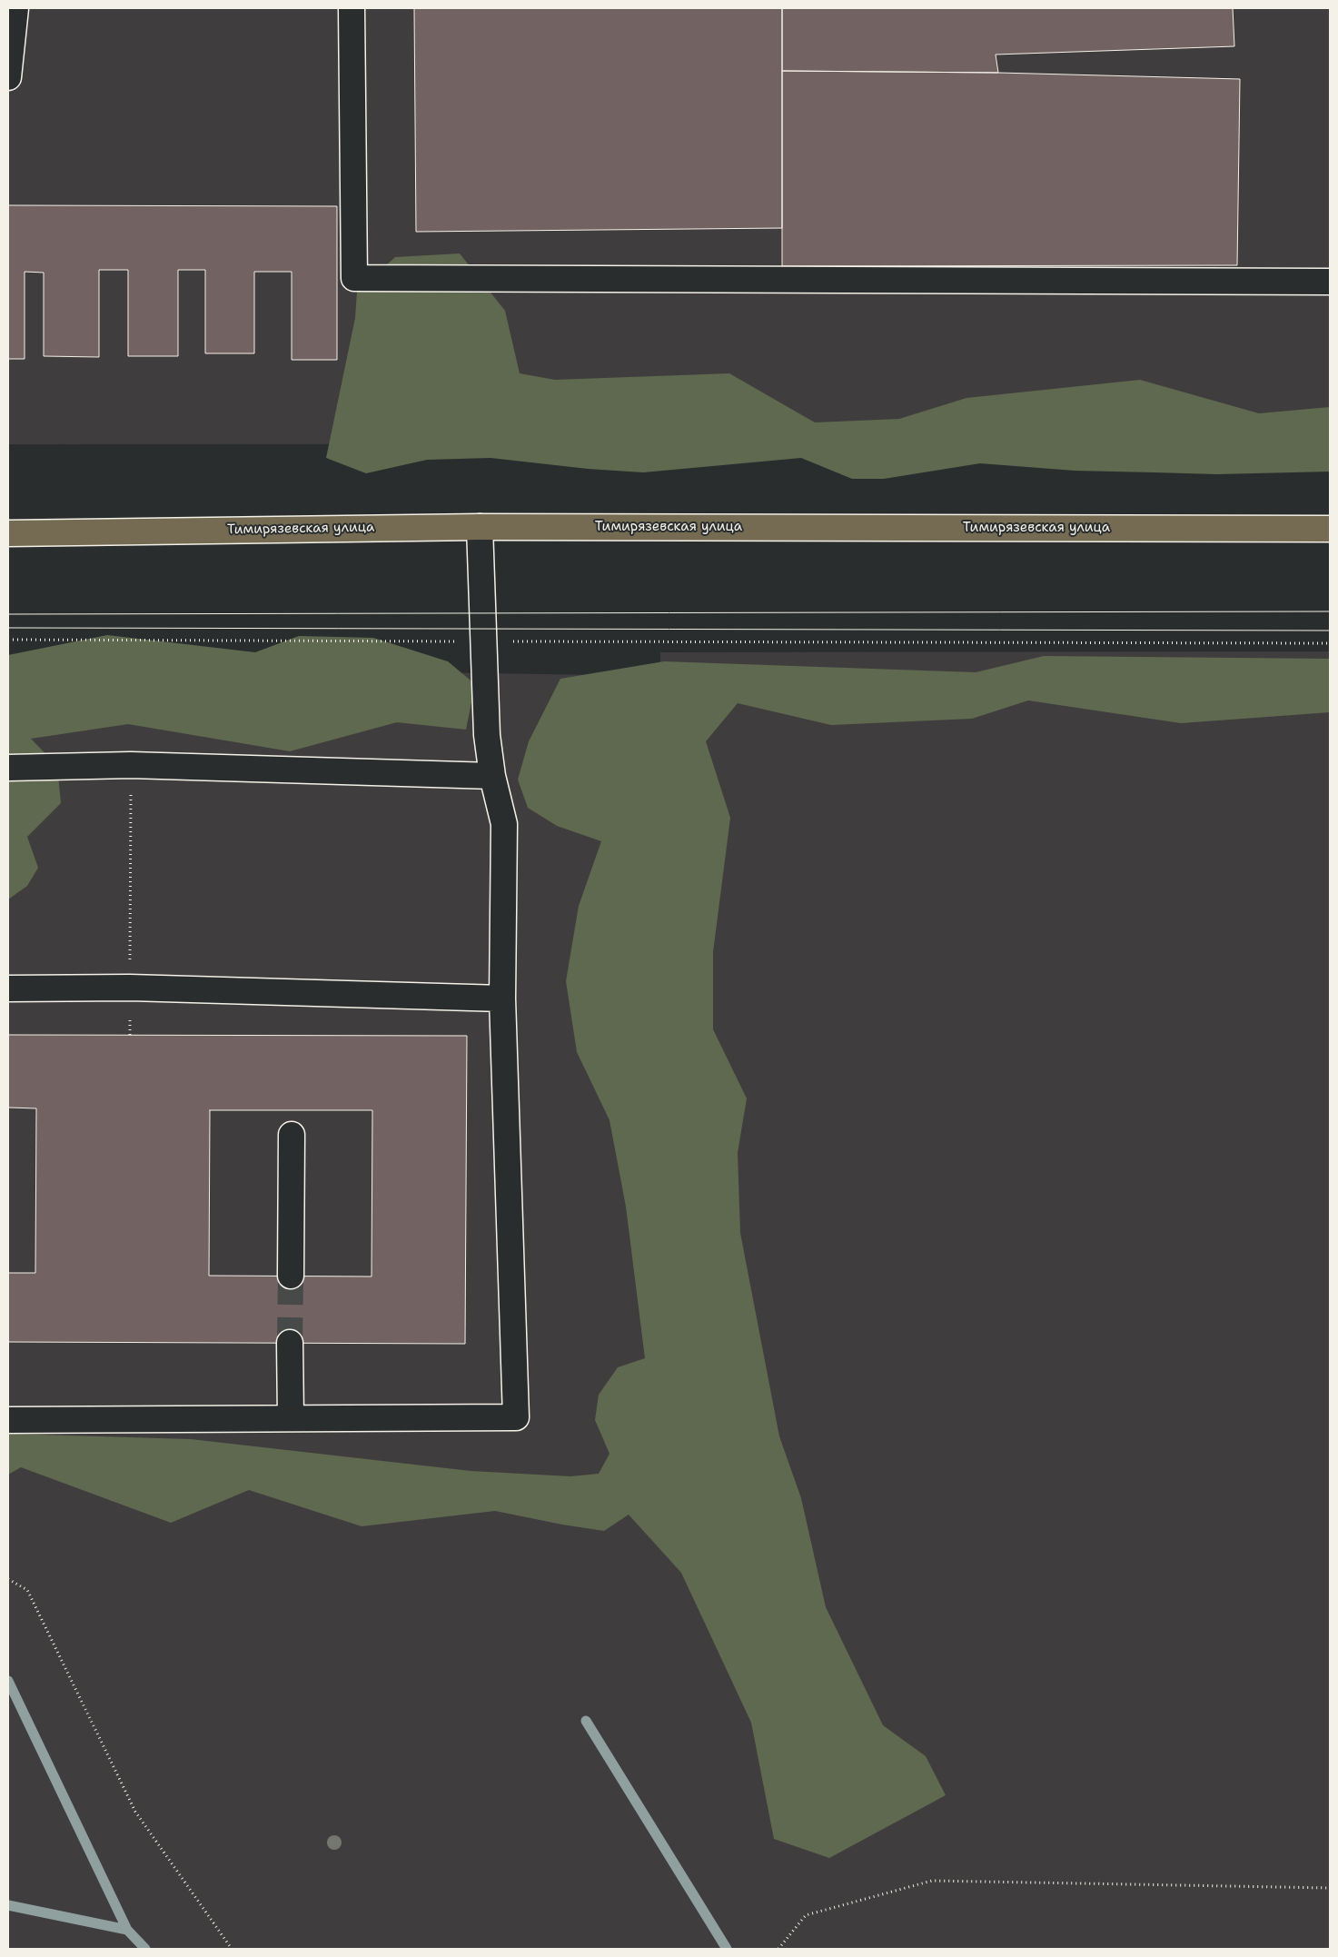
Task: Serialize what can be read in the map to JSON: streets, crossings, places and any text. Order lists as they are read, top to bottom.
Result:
{
  "streets": {
    "main road": ["Тимирязевская улица"]
  }
}
